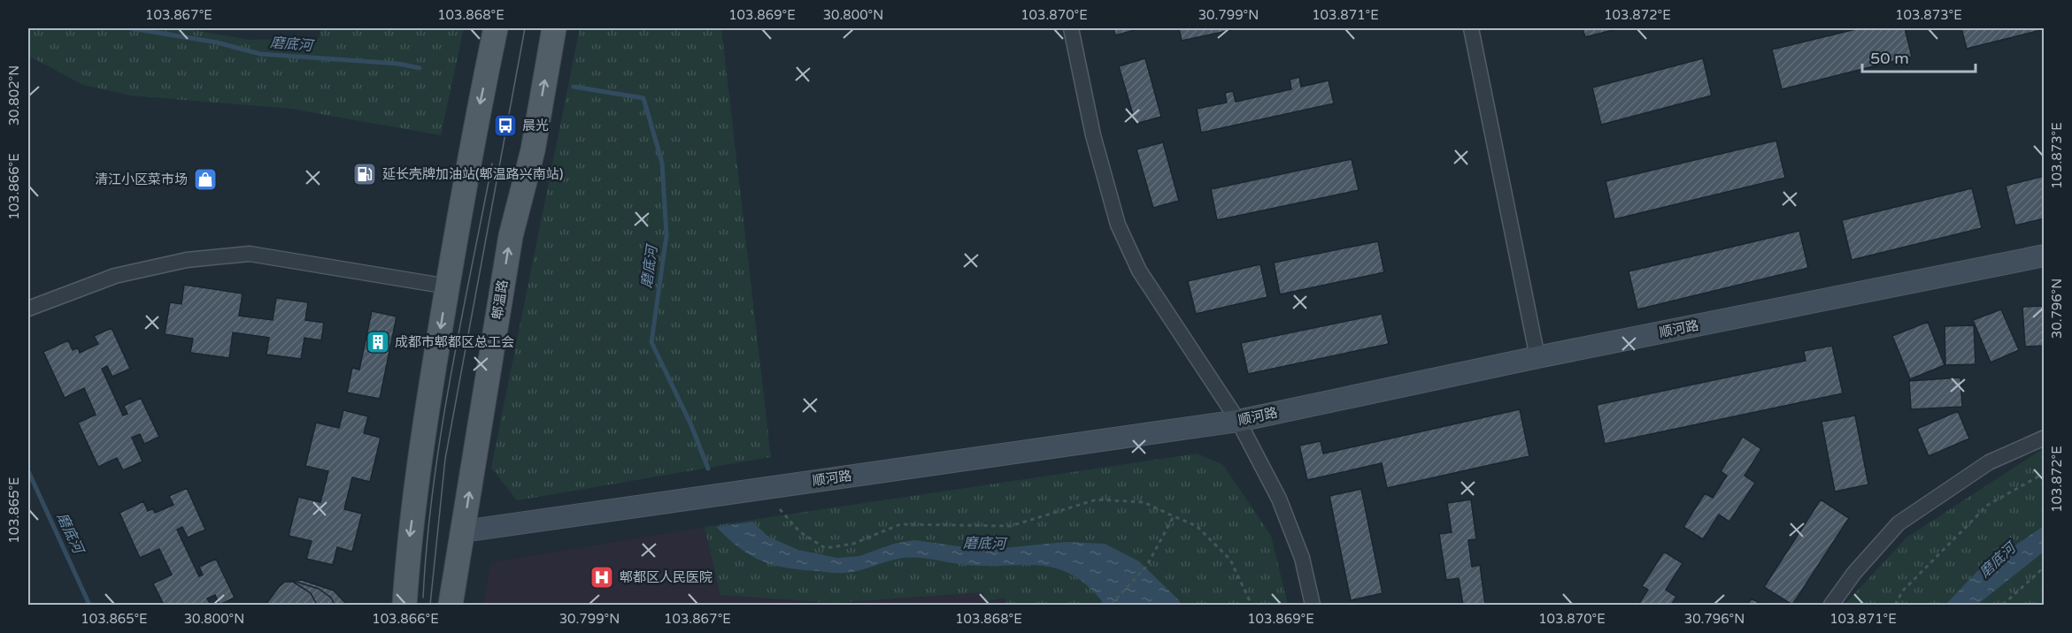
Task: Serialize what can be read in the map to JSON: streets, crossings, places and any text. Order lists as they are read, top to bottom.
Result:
{
  "streets": {
    "main road": ["郫温路"],
    "street": ["顺河路"]
  },
  "crossings": [
    ["郫温路", "顺河路"]
  ],
  "water": ["磨底河"],
  "places": {
    "bus stop": ["晨光"],
    "fuel station": ["延长壳牌加油站(郫温路兴南站)"],
    "shop": ["清江小区菜市场"],
    "building": ["成都市郫都区总工会"],
    "hospital": ["郫都区人民医院"]
  },
  "scale_bar": "50 m",
  "coordinates": [
    "103.867°E",
    "103.868°E",
    "103.869°E",
    "30.800°N",
    "103.870°E",
    "30.799°N",
    "103.871°E",
    "103.872°E",
    "103.873°E",
    "30.802°N",
    "103.866°E",
    "30.796°N",
    "103.865°E"
  ]
}
